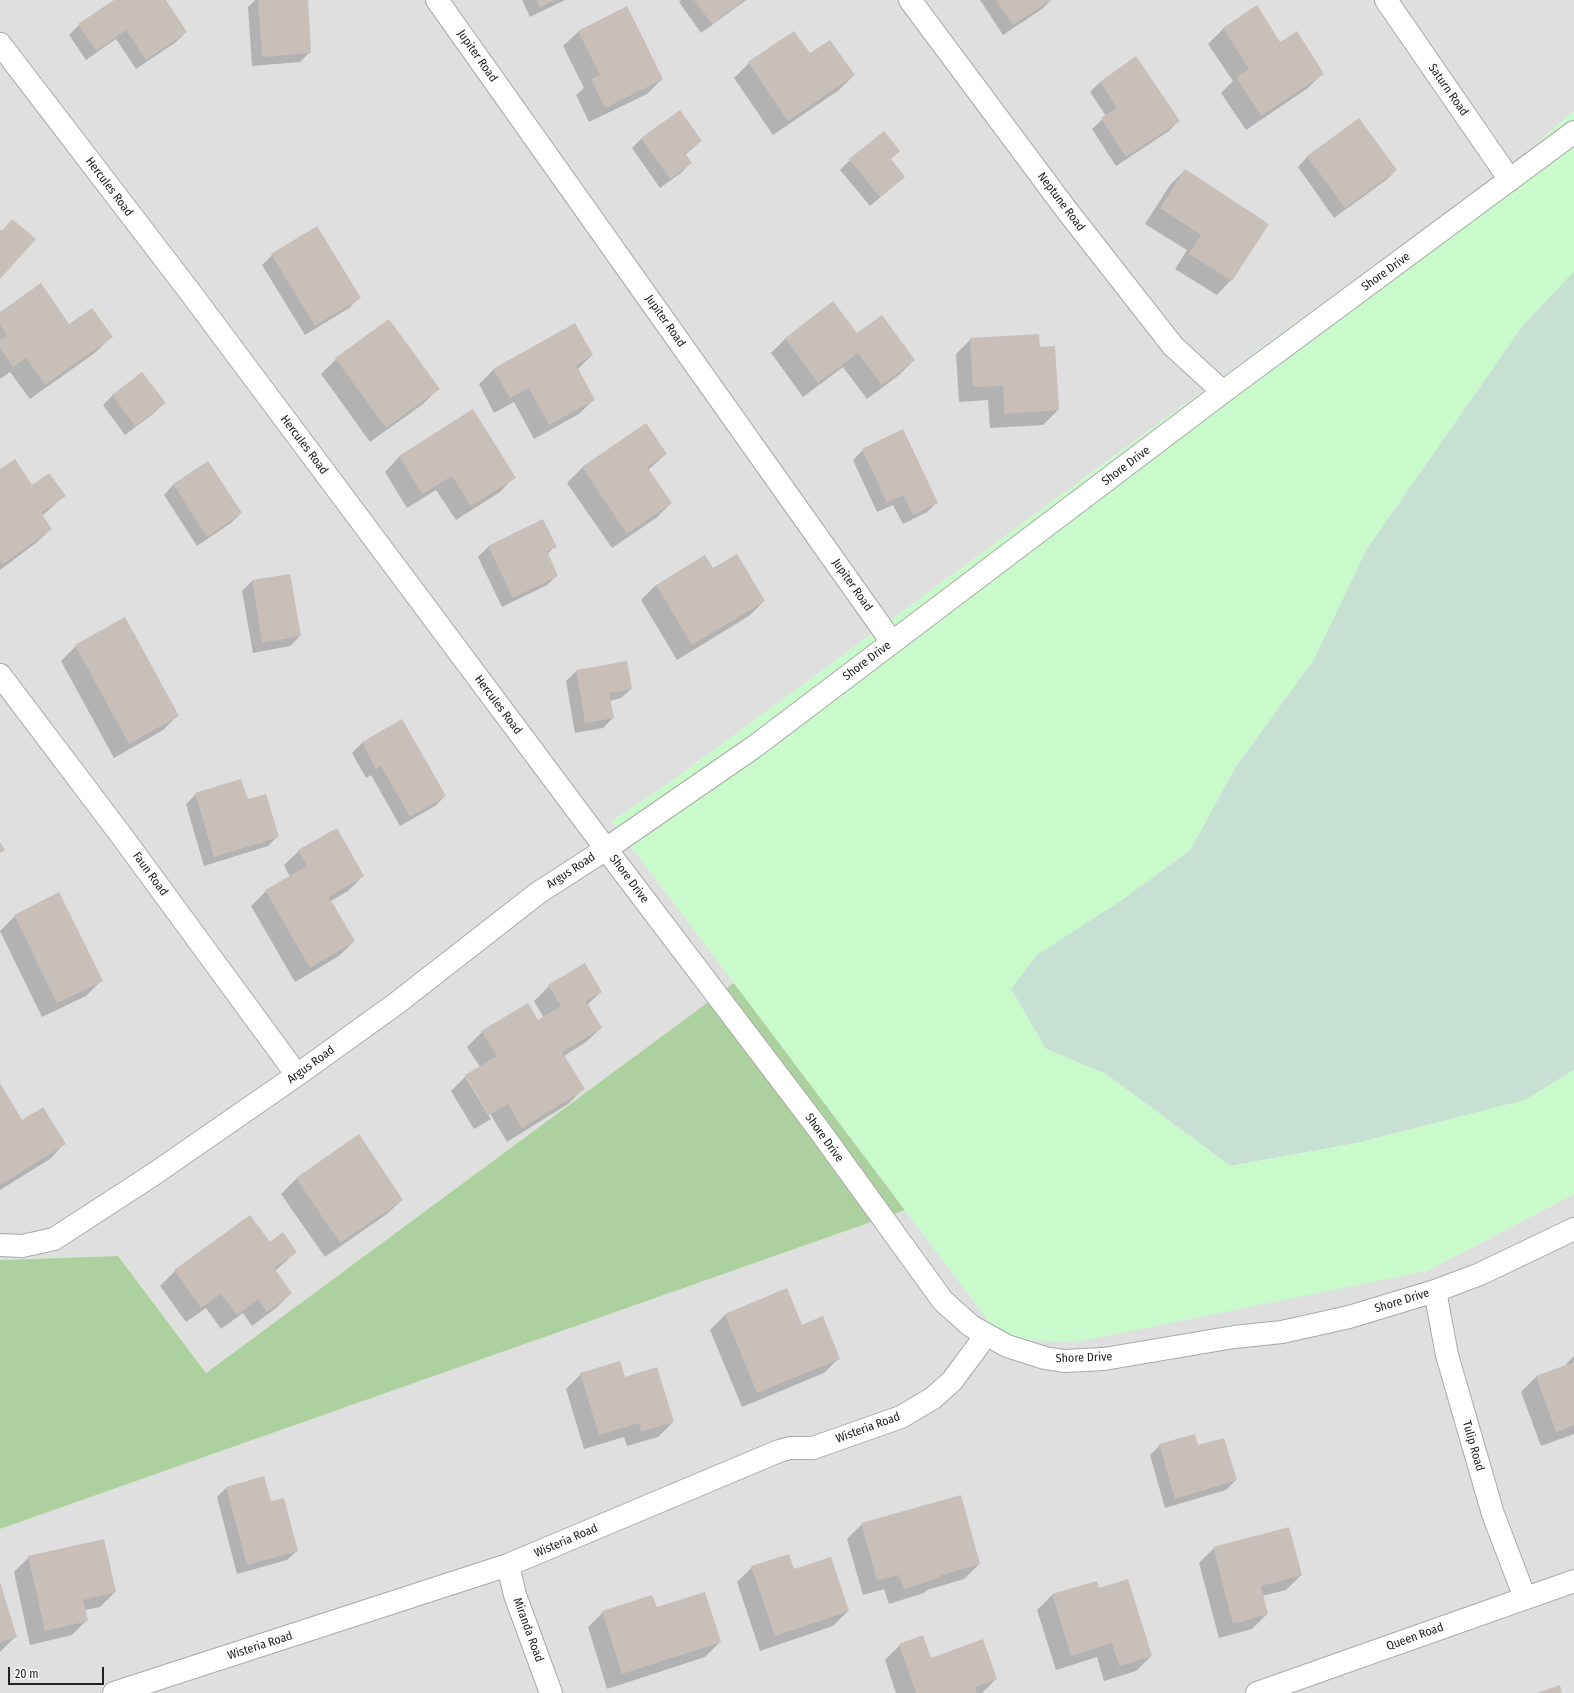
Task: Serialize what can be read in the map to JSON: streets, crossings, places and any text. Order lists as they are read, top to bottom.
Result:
{
  "streets": {
    "street": [
      "Jupiter Road",
      "Saturn Road",
      "Hercules Road",
      "Neptune Road",
      "Shore Drive",
      "Argus Road",
      "Faun Road",
      "Wisteria Road",
      "Tulip Road",
      "Miranda Road",
      "Queen Road"
    ]
  },
  "crossings": [
    ["Jupiter Road", "Shore Drive"],
    ["Saturn Road", "Shore Drive"],
    ["Hercules Road", "Shore Drive"],
    ["Hercules Road", "Argus Road"],
    ["Neptune Road", "Shore Drive"],
    ["Shore Drive", "Argus Road"],
    ["Shore Drive", "Wisteria Road"],
    ["Shore Drive", "Tulip Road"],
    ["Argus Road", "Faun Road"],
    ["Wisteria Road", "Miranda Road"],
    ["Tulip Road", "Queen Road"]
  ],
  "scale_bar": "20 m"
}
